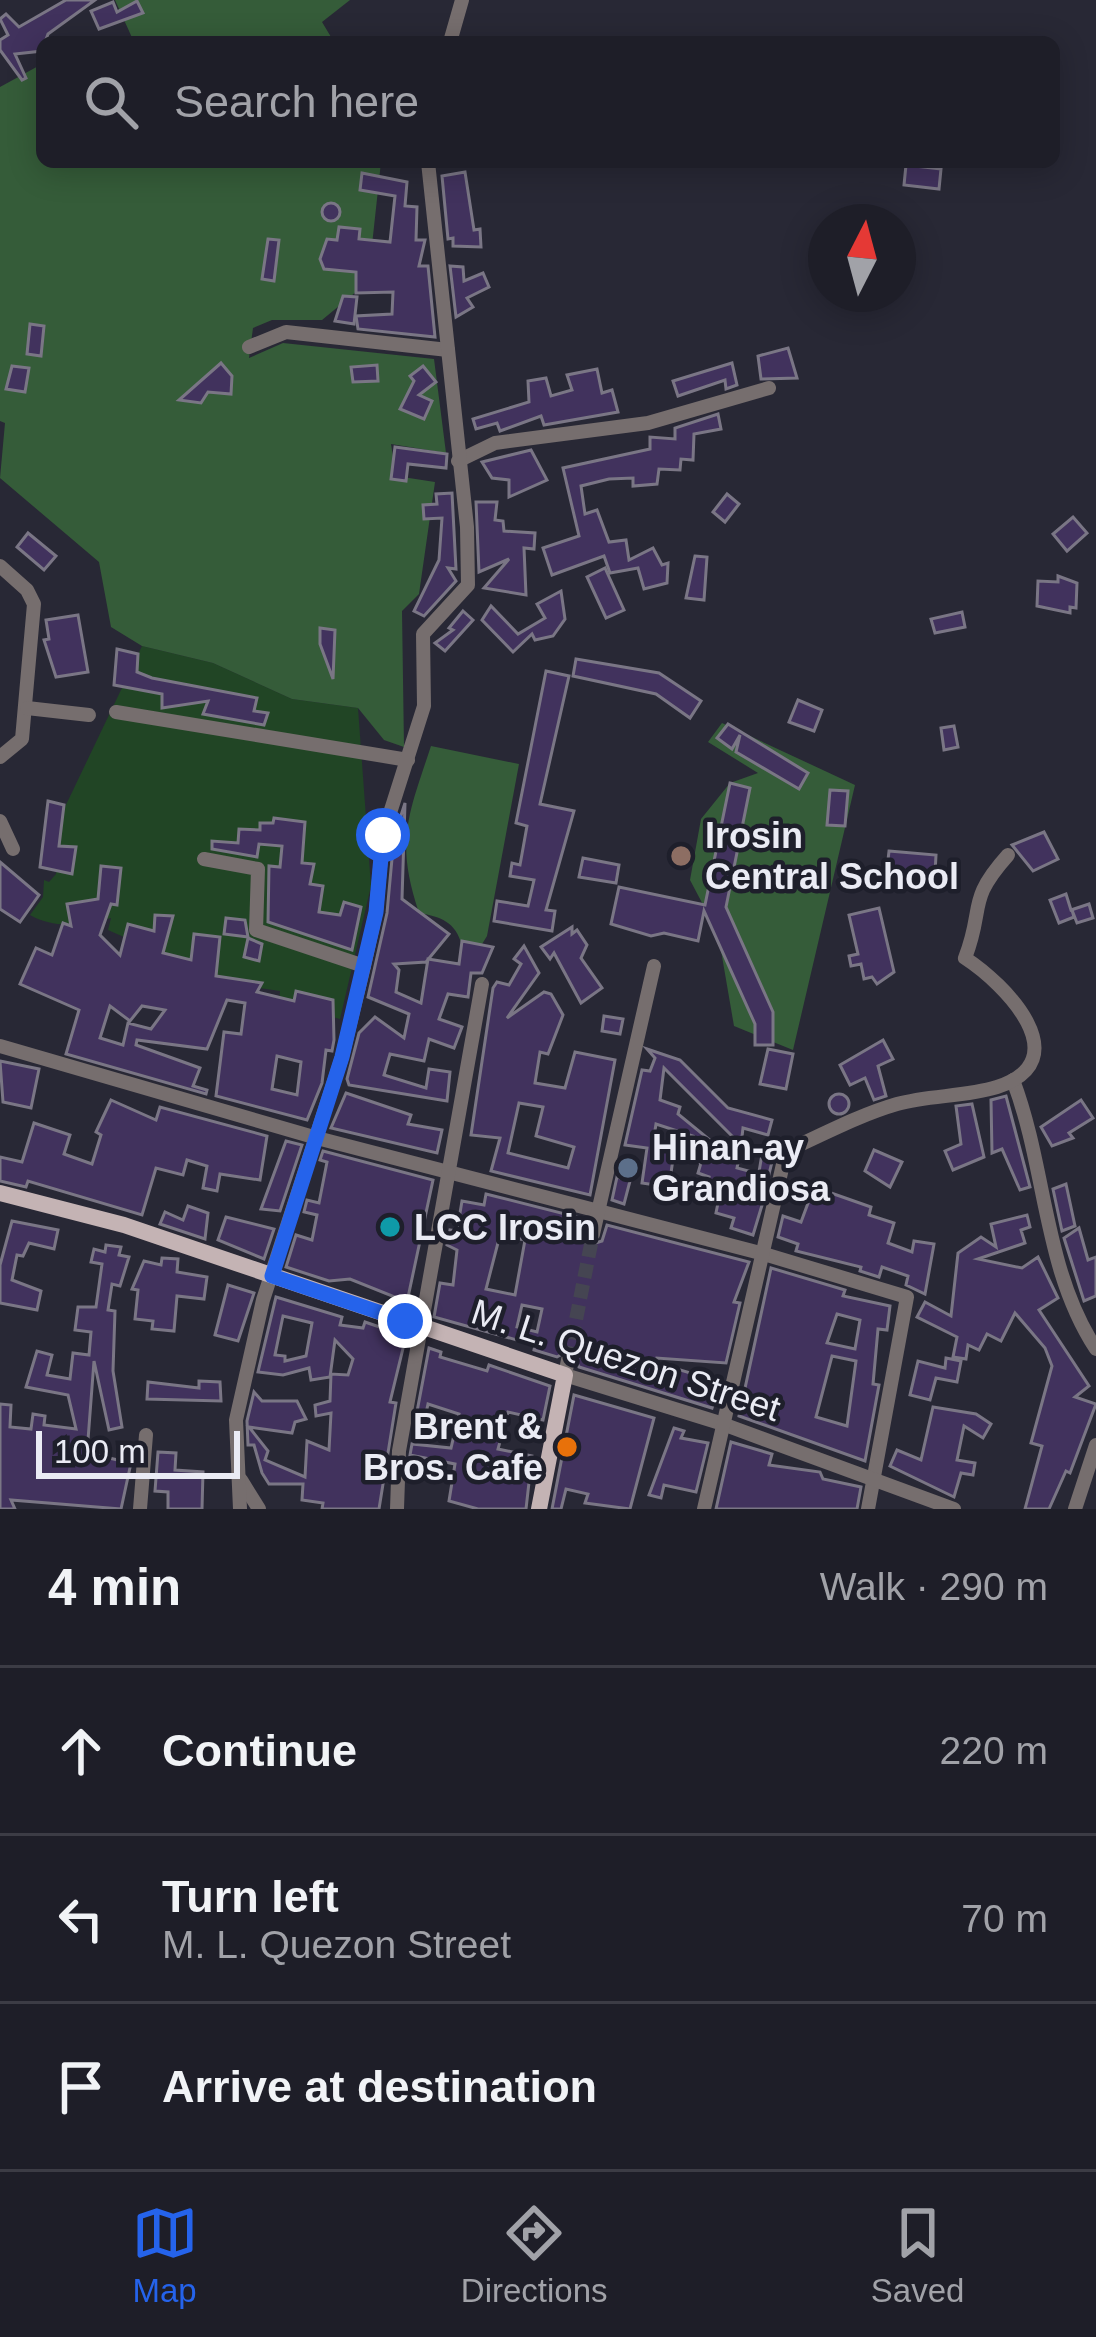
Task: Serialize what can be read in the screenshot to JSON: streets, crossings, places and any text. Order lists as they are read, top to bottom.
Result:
{
  "streets": {
    "main road": ["M. L. Quezon Street"]
  },
  "places": [
    "Irosin Central School",
    "Hinan-ay Grandiosa",
    "LCC Irosin",
    "Brent & Bros. Cafe"
  ],
  "scale_bar": "100 m",
  "north": "top",
  "page": {
    "search": "Search here",
    "scale": "100 m",
    "heading": ["4 min", "Walk · 290 m"],
    "list": [
      ["Continue", "220 m"],
      ["Turn left", "M. L. Quezon Street", "70 m"],
      "Arrive at destination"
    ],
    "nav": ["Map", "Directions", "Saved"]
  }
}
